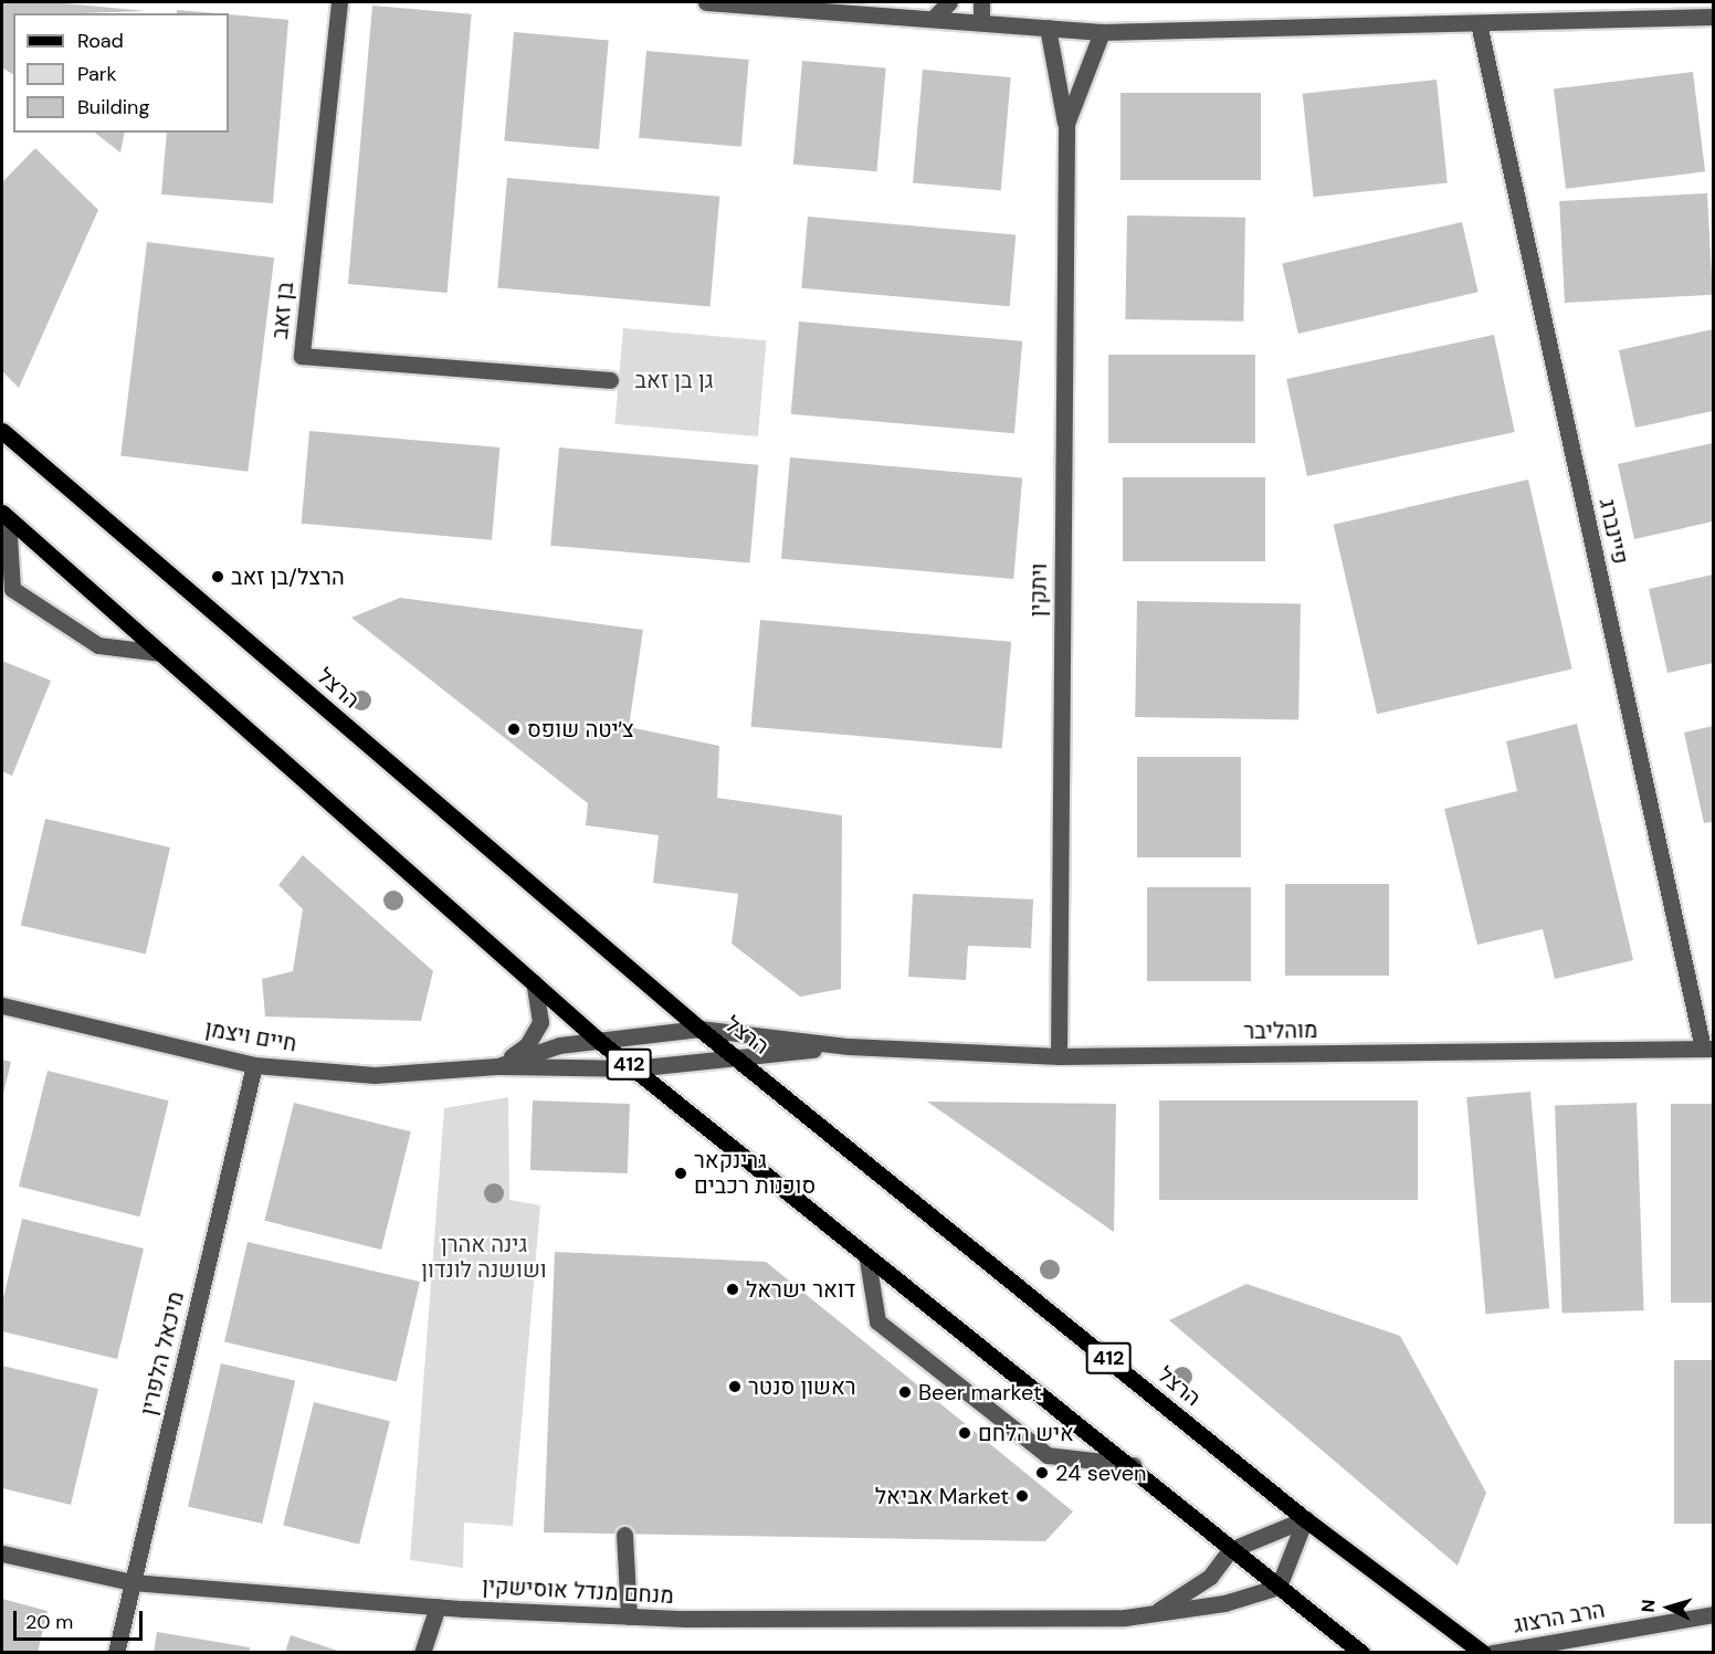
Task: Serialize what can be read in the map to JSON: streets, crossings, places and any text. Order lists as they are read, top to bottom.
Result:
{
  "streets": {
    "main road": ["הרצל", "412"],
    "street": [
      "בן זאב",
      "פיינברג",
      "ויתקין",
      "מוהליבר",
      "חיים ויצמן",
      "מיכאל הלפרין",
      "מנחם מנדל אוסישקין",
      "הרב הרצוג"
    ]
  },
  "crossings": [
    ["פיינברג", "מוהליבר"],
    ["ויתקין", "מוהליבר"],
    ["הרצל", "מוהליבר"],
    ["הרצל", "חיים ויצמן"],
    ["מוהליבר", "חיים ויצמן"],
    ["חיים ויצמן", "412"],
    ["חיים ויצמן", "מיכאל הלפרין"],
    ["412", "מנחם מנדל אוסישקין"],
    ["מיכאל הלפרין", "מנחם מנדל אוסישקין"]
  ],
  "parks": ["גן בן זאב", "גינה אהרן ושושנה לונדון"],
  "places": [
    "הרצל/בן זאב",
    "צ׳יטה שופס",
    "גרינקאר סוכנות רכבים",
    "דואר ישראל",
    "ראשון סנטר",
    "Beer market",
    "איש הלחם",
    "24 seven",
    "אביאל Market"
  ],
  "legend": ["Road", "Park", "Building"],
  "scale_bar": "20 m",
  "north": "left"
}
